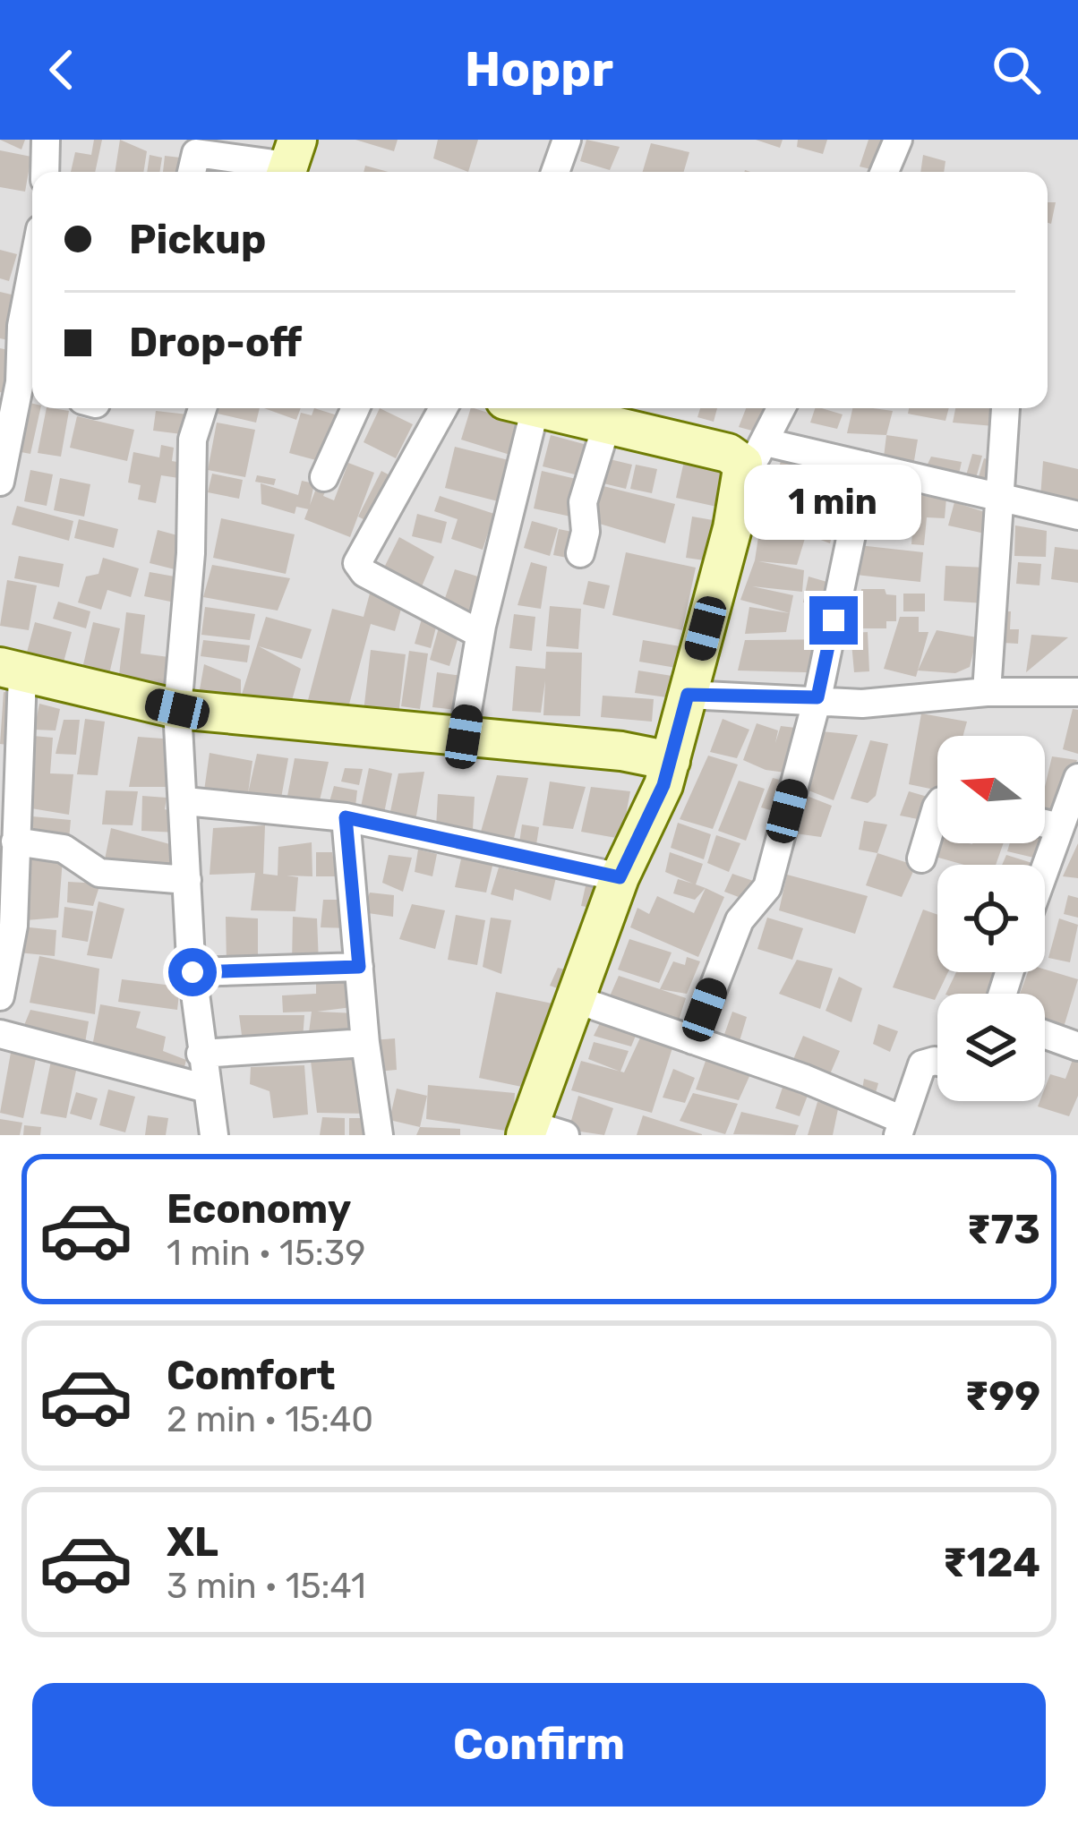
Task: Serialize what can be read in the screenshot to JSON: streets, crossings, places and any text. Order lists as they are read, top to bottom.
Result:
{
  "north": "left",
  "page": {
    "header": "Hoppr",
    "banner": ["Pickup", "Drop-off"],
    "bubble": "1 min",
    "list": [
      {
        "name": "Economy",
        "note": "1 min · 15:39",
        "value": "₹73"
      },
      {
        "name": "Comfort",
        "note": "2 min · 15:40",
        "value": "₹99"
      },
      {
        "name": "XL",
        "note": "3 min · 15:41",
        "value": "₹124"
      }
    ],
    "buttons": "Confirm"
  }
}
